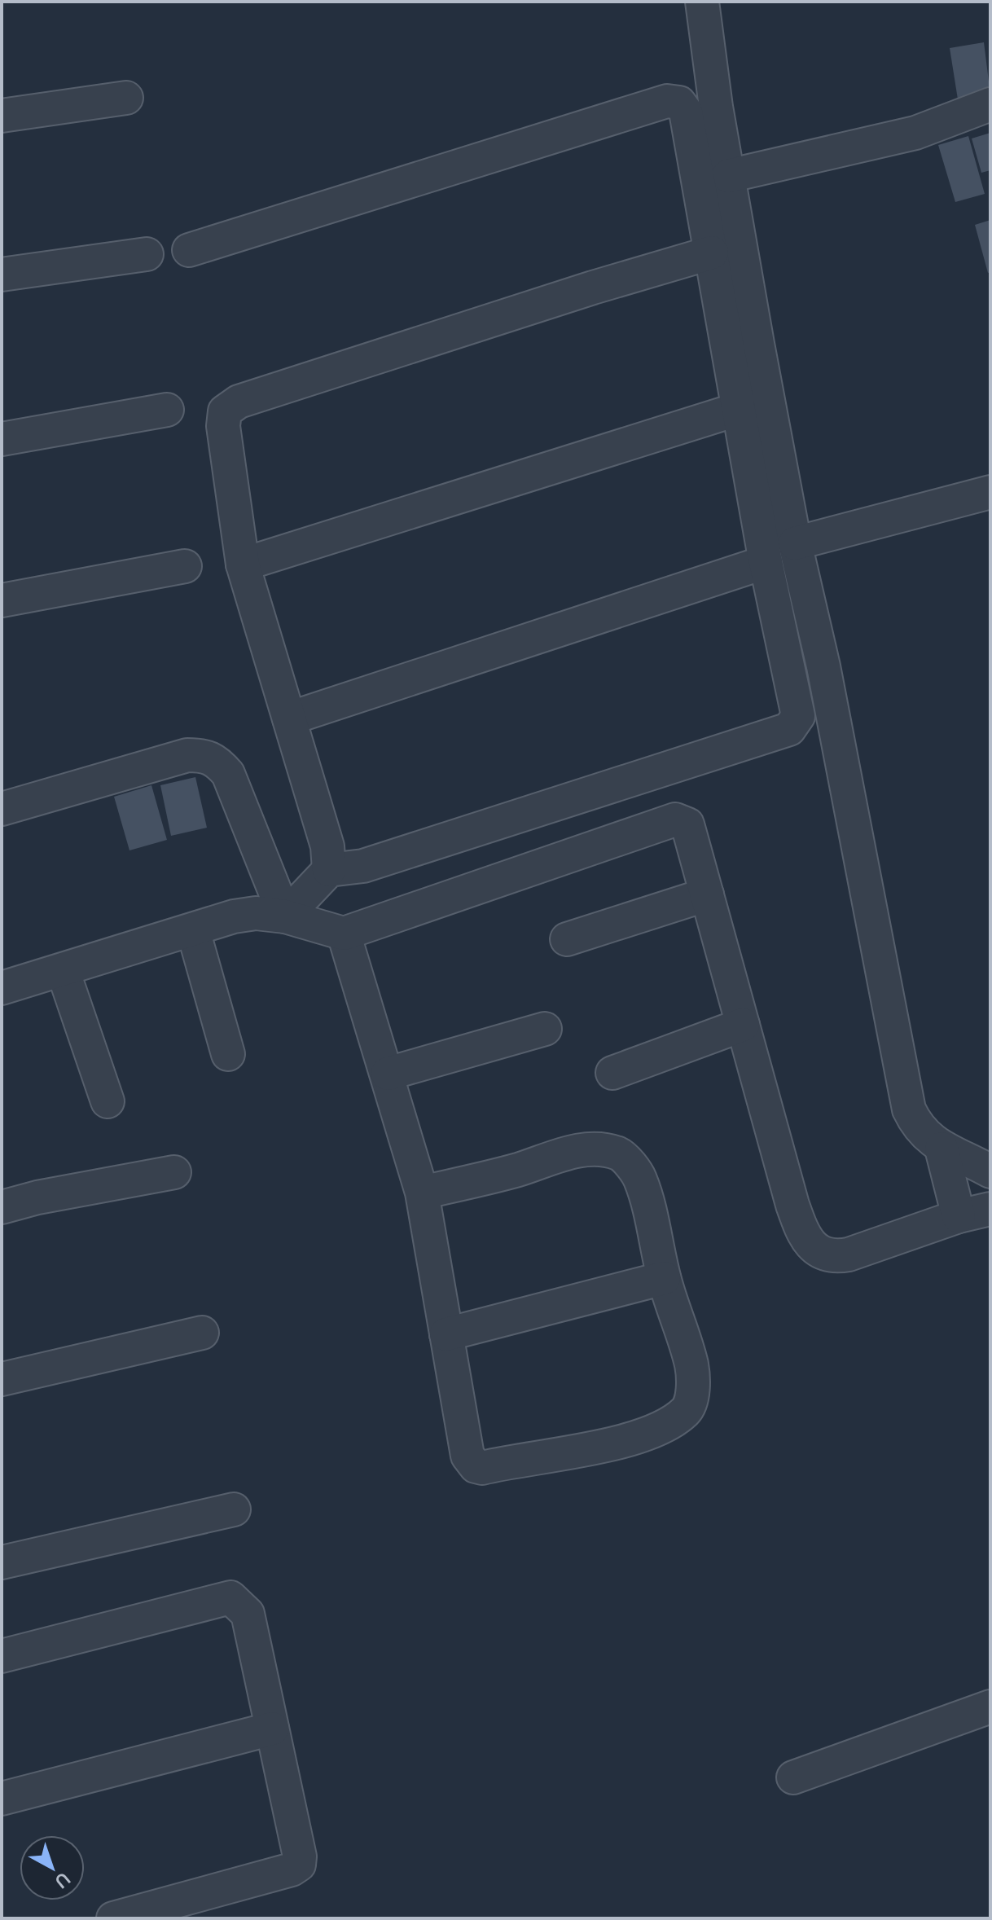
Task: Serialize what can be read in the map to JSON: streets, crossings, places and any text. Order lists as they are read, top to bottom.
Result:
{
  "north": "bottom right"
}
